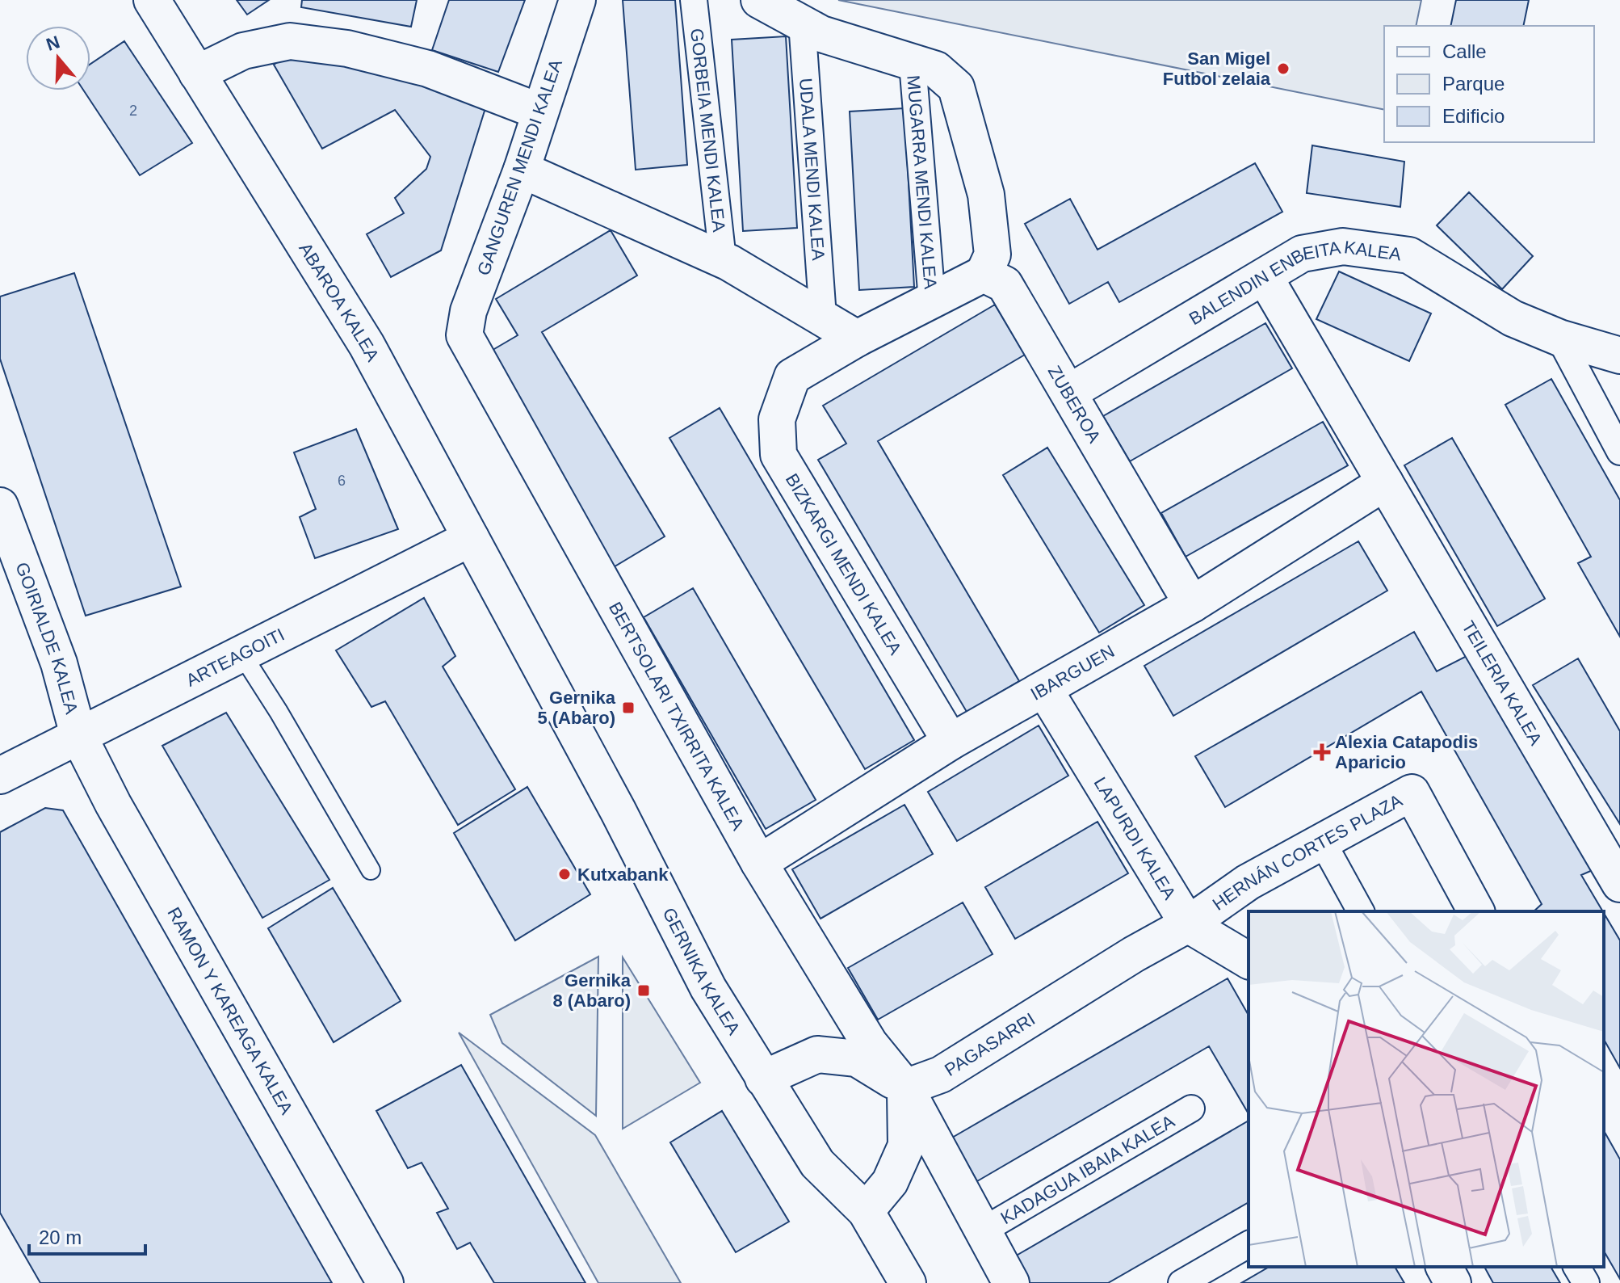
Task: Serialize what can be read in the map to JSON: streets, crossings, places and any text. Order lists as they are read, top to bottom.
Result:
{
  "streets": {
    "street": [
      "GORBEIA MENDI KALEA",
      "GANGUREN MENDI KALEA",
      "UDALA MENDI KALEA",
      "MUGARRA MENDI KALEA",
      "BALENDIN ENBEITA KALEA",
      "ABAROA KALEA",
      "ZUBEROA",
      "BIZKARGI MENDI KALEA",
      "GOIRIALDE KALEA",
      "ARTEAGOITI",
      "IBARGUEN",
      "TEILERIA KALEA",
      "BERTSOLARI TXIRRITA KALEA",
      "LAPURDI KALEA",
      "HERNÁN CORTES PLAZA",
      "GERNIKA KALEA",
      "RAMON Y KAREAGA KALEA",
      "PAGASARRI",
      "KADAGUA IBAIA KALEA"
    ]
  },
  "crossings": [
    ["GANGUREN MENDI KALEA", "BERTSOLARI TXIRRITA KALEA"],
    ["BALENDIN ENBEITA KALEA", "ZUBEROA"],
    ["BALENDIN ENBEITA KALEA", "TEILERIA KALEA"],
    ["ABAROA KALEA", "ARTEAGOITI"],
    ["ABAROA KALEA", "GERNIKA KALEA"],
    ["ZUBEROA", "IBARGUEN"],
    ["BIZKARGI MENDI KALEA", "IBARGUEN"],
    ["GOIRIALDE KALEA", "ARTEAGOITI"],
    ["GOIRIALDE KALEA", "RAMON Y KAREAGA KALEA"],
    ["ARTEAGOITI", "GERNIKA KALEA"],
    ["ARTEAGOITI", "RAMON Y KAREAGA KALEA"],
    ["IBARGUEN", "TEILERIA KALEA"],
    ["IBARGUEN", "BERTSOLARI TXIRRITA KALEA"],
    ["IBARGUEN", "LAPURDI KALEA"],
    ["BERTSOLARI TXIRRITA KALEA", "PAGASARRI"],
    ["BERTSOLARI TXIRRITA KALEA", "KADAGUA IBAIA KALEA"],
    ["LAPURDI KALEA", "HERNÁN CORTES PLAZA"],
    ["LAPURDI KALEA", "PAGASARRI"],
    ["HERNÁN CORTES PLAZA", "PAGASARRI"]
  ],
  "places": {
    "other": ["San Migel Futbol zelaia", "Kutxabank"],
    "transit": ["Gernika 5 (Abaro)", "Gernika 8 (Abaro)"],
    "health": ["Alexia Catapodis Aparicio"]
  },
  "house_numbers": ["2", "6"],
  "legend": ["Calle", "Parque", "Edificio"],
  "scale_bar": "20 m",
  "north": "top"
}
